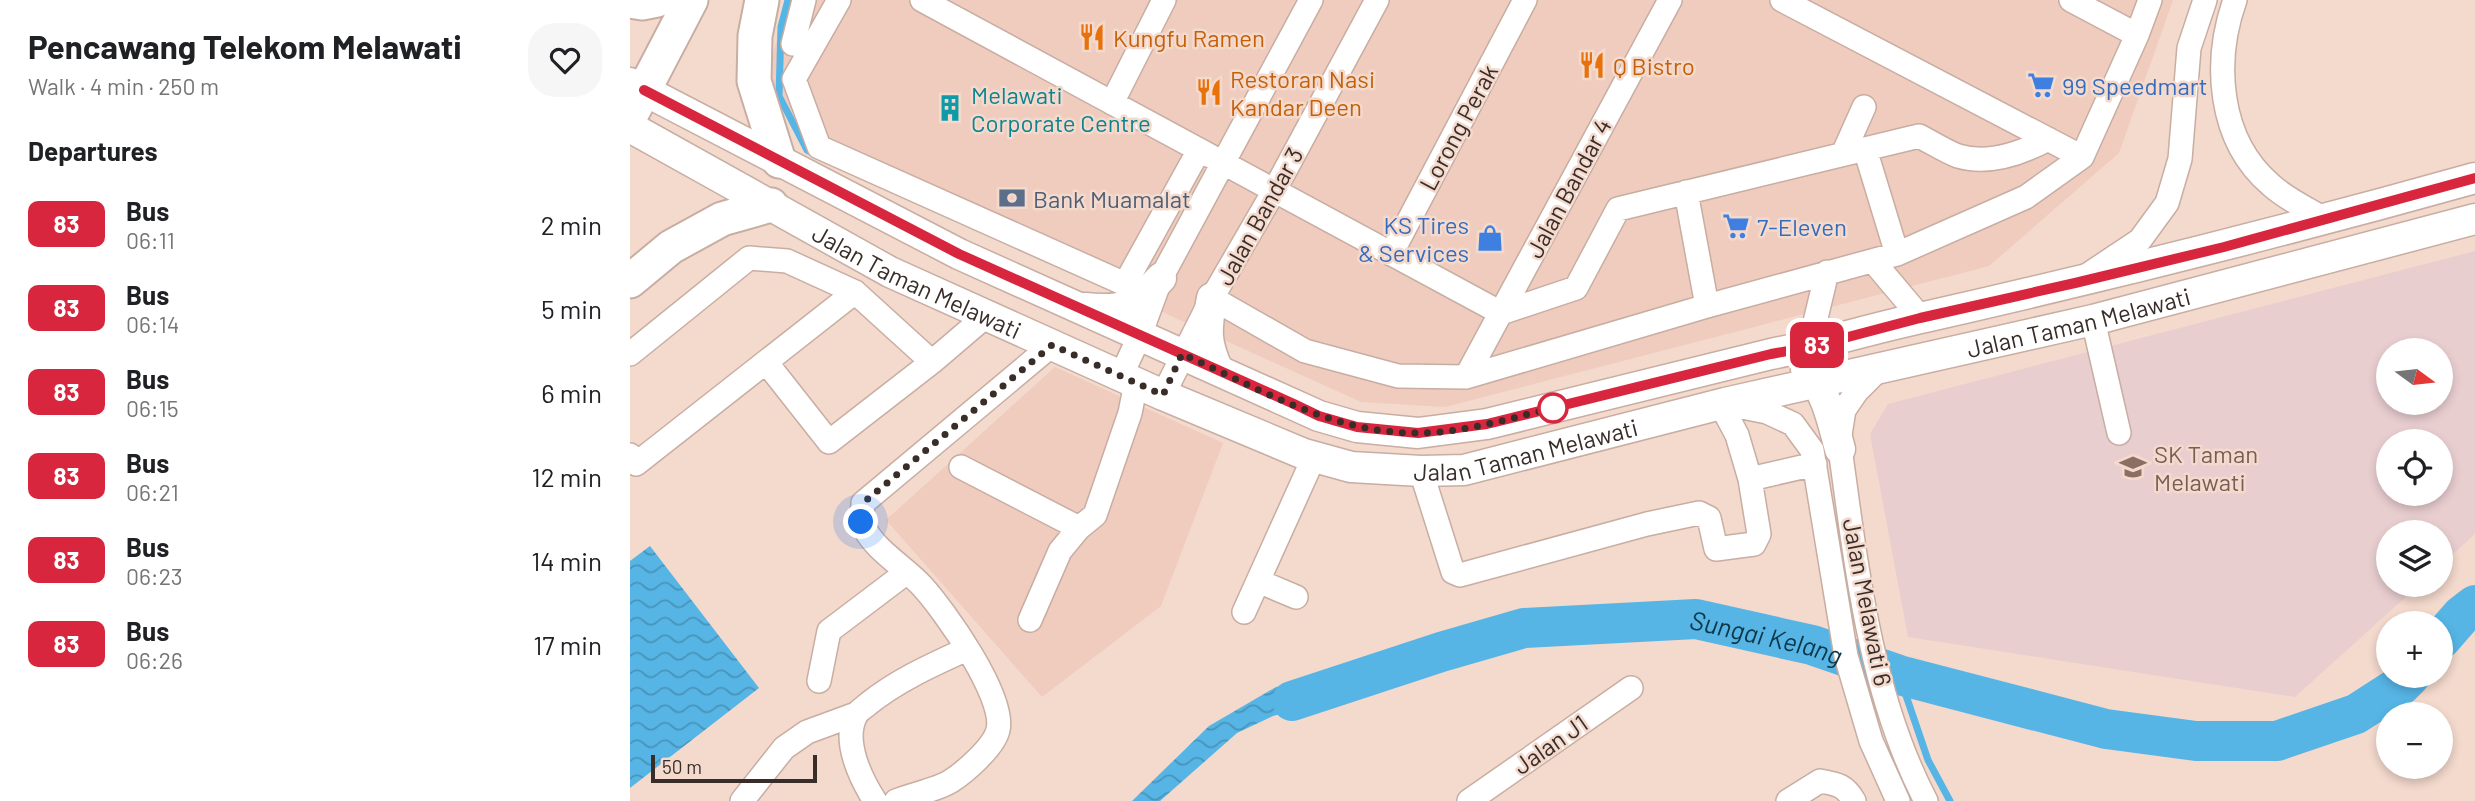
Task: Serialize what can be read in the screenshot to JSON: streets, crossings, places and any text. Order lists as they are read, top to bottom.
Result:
{
  "streets": {
    "main road": ["Jalan Taman Melawati"],
    "street": [
      "Lorong Perak",
      "Jalan Bandar 4",
      "Jalan Bandar 3",
      "Jalan Melawati 6",
      "Jalan J1"
    ]
  },
  "crossings": [
    ["Jalan Bandar 3", "Jalan Taman Melawati"],
    ["Jalan Taman Melawati", "Jalan Melawati 6"]
  ],
  "water": ["Sungai Kelang"],
  "places": {
    "restaurant": ["Kungfu Ramen", "Q Bistro", "Restoran Nasi Kandar Deen"],
    "supermarket": ["99 Speedmart", "7-Eleven"],
    "building": ["Melawati Corporate Centre"],
    "bank": ["Bank Muamalat"],
    "shop": ["KS Tires & Services"],
    "school or university": ["SK Taman Melawati"]
  },
  "lines": ["bus line 83"],
  "scale_bar": "50 m",
  "north": "right",
  "page": {
    "heading": [
      ["Pencawang Telekom Melawati", "Walk · 4 min · 250 m"],
      "Departures"
    ],
    "on_map": "83",
    "list": [
      {
        "mark": "83",
        "name": "Bus",
        "note": "06:11",
        "value": "2 min"
      },
      {
        "mark": "83",
        "name": "Bus",
        "note": "06:14",
        "value": "5 min"
      },
      {
        "mark": "83",
        "name": "Bus",
        "note": "06:15",
        "value": "6 min"
      },
      {
        "mark": "83",
        "name": "Bus",
        "note": "06:21",
        "value": "12 min"
      },
      {
        "mark": "83",
        "name": "Bus",
        "note": "06:23",
        "value": "14 min"
      },
      {
        "mark": "83",
        "name": "Bus",
        "note": "06:26",
        "value": "17 min"
      }
    ],
    "map_buttons": ["+", "−"],
    "scale": "50 m"
  }
}
